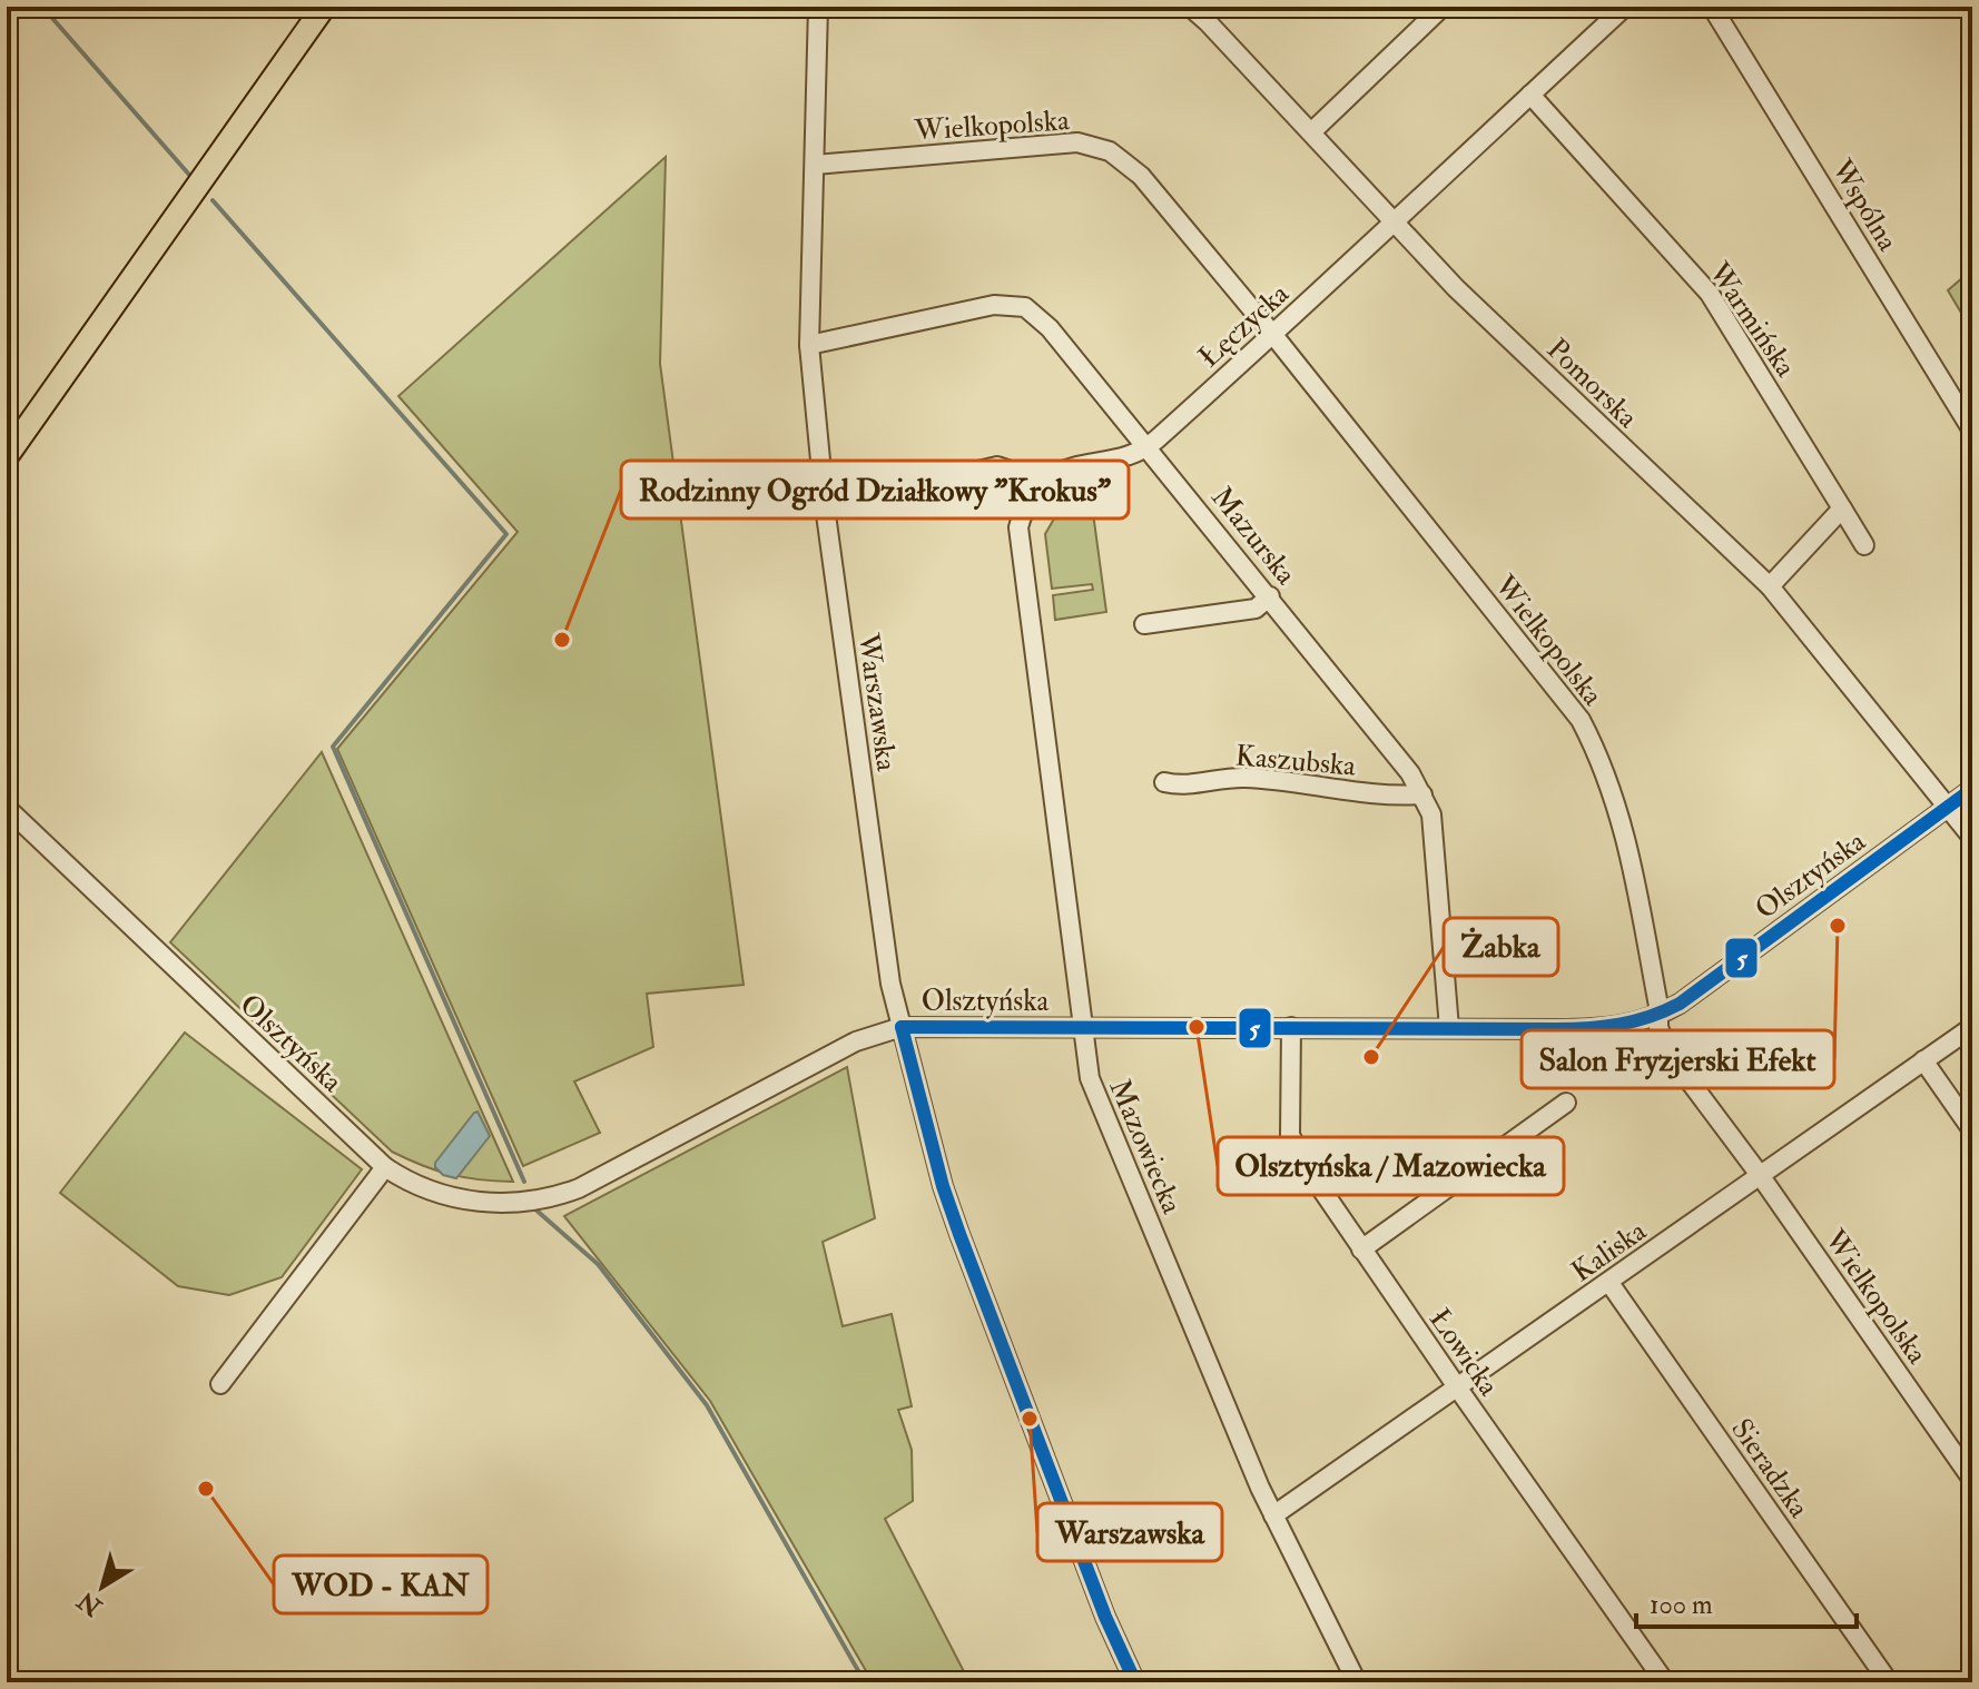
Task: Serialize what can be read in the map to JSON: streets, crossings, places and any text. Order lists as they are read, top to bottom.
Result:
{
  "streets": {
    "street": [
      "Wielkopolska",
      "Wspólna",
      "Warmińska",
      "Łęczycka",
      "Pomorska",
      "Mazurska",
      "Warszawska",
      "Kaszubska",
      "Olsztyńska",
      "Mazowiecka",
      "Kaliska",
      "Łowicka",
      "Sieradzka"
    ]
  },
  "crossings": [
    ["Wielkopolska", "Łęczycka"],
    ["Wielkopolska", "Warszawska"],
    ["Wielkopolska", "Olsztyńska"],
    ["Wielkopolska", "Kaliska"],
    ["Warmińska", "Łęczycka"],
    ["Łęczycka", "Pomorska"],
    ["Łęczycka", "Mazurska"],
    ["Łęczycka", "Mazowiecka"],
    ["Pomorska", "Olsztyńska"],
    ["Mazurska", "Warszawska"],
    ["Mazurska", "Kaszubska"],
    ["Mazurska", "Olsztyńska"],
    ["Warszawska", "Olsztyńska"],
    ["Olsztyńska", "Mazowiecka"],
    ["Olsztyńska", "Łowicka"],
    ["Mazowiecka", "Kaliska"],
    ["Kaliska", "Łowicka"],
    ["Kaliska", "Sieradzka"]
  ],
  "places": [
    "Rodzinny Ogród Działkowy \"Krokus\"",
    "Salon Fryzjerski Efekt",
    "Olsztyńska / Mazowiecka",
    "Żabka",
    "Warszawska",
    "WOD - KAN"
  ],
  "lines": ["transit line 5"],
  "scale_bar": "100 m",
  "north": "bottom left"
}
